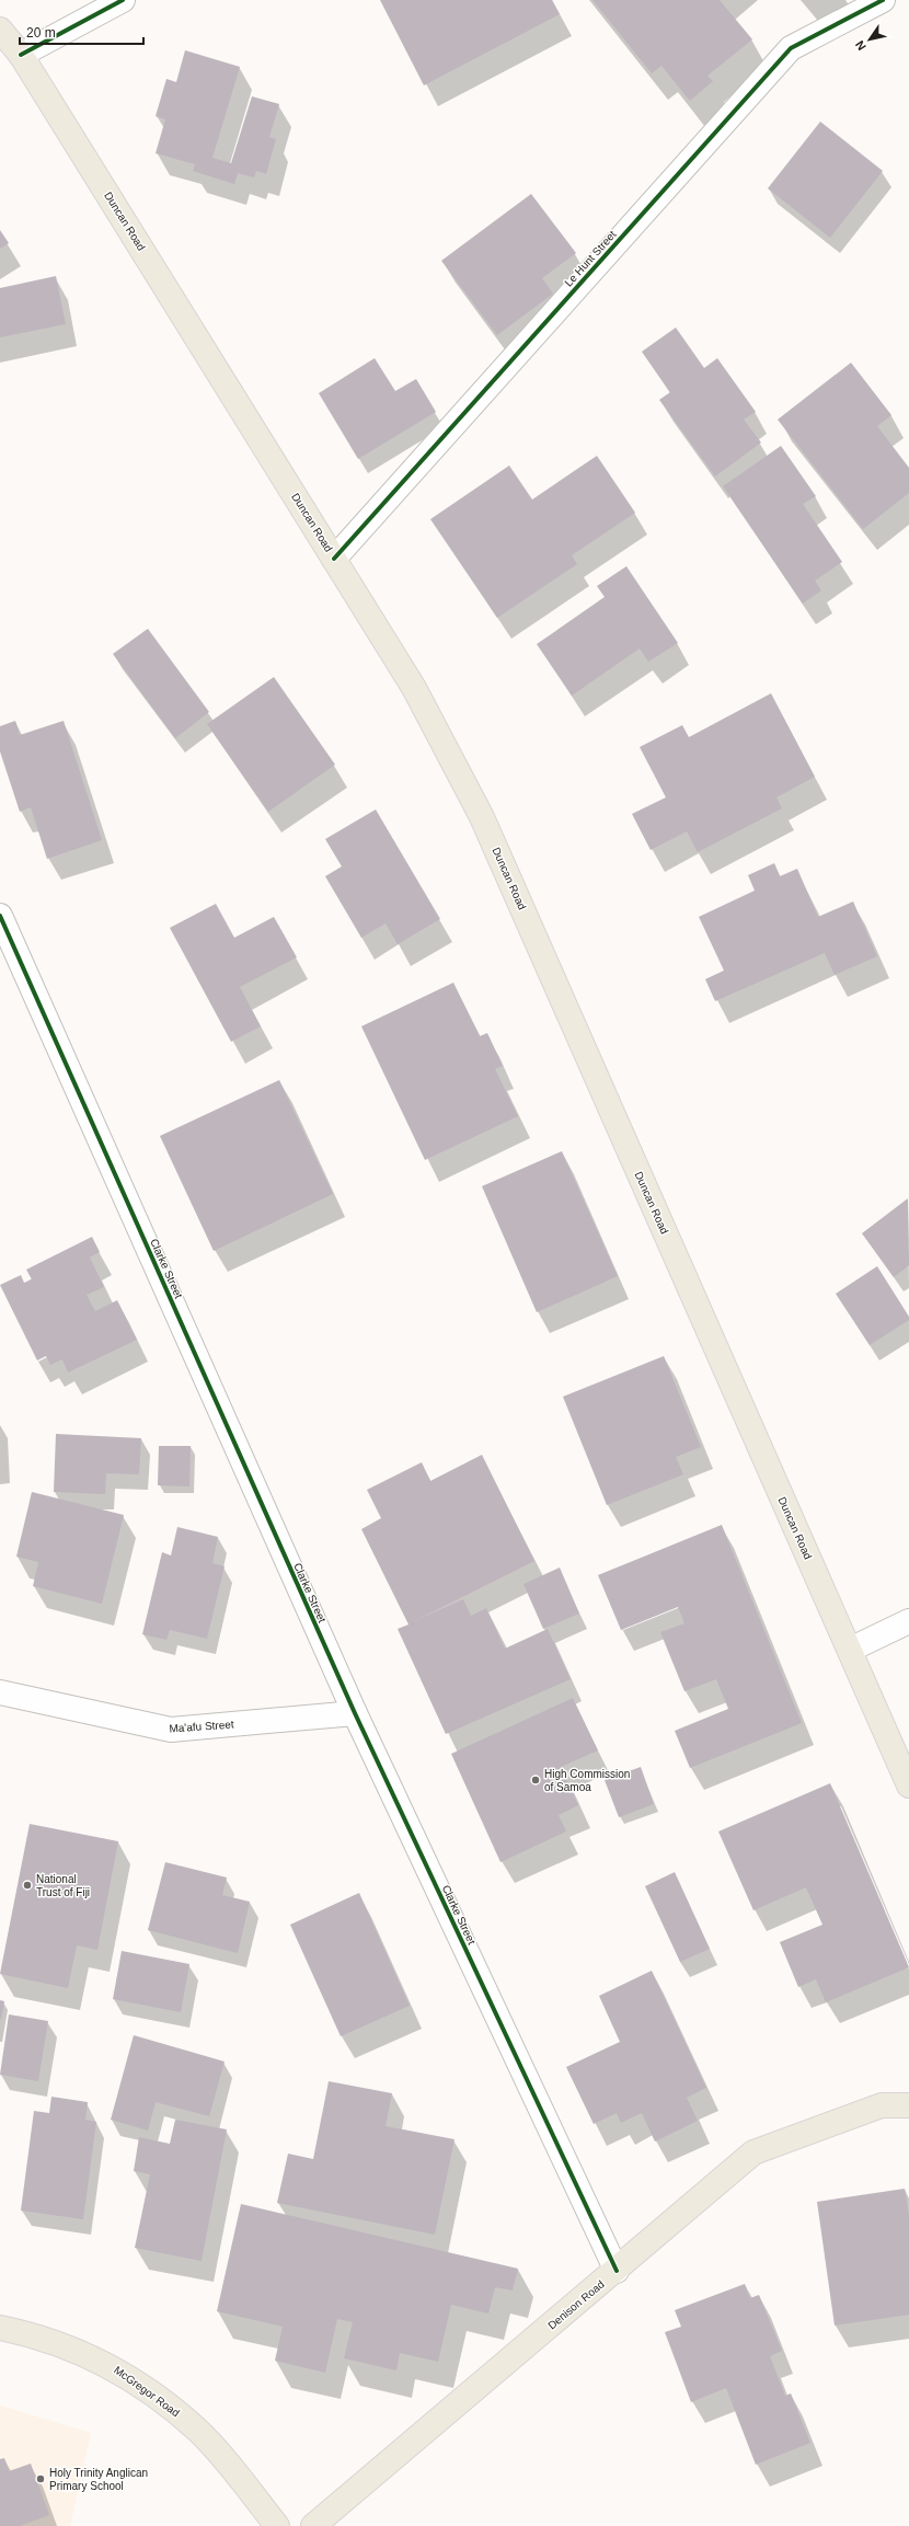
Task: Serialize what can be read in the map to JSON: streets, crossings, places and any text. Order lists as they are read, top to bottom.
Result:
{
  "streets": {
    "main road": ["Duncan Road", "Denison Road", "McGregor Road"],
    "street": ["Le Hunt Street", "Clarke Street", "Ma'afu Street"]
  },
  "crossings": [
    ["Duncan Road", "Le Hunt Street"],
    ["Clarke Street", "Ma'afu Street"],
    ["Clarke Street", "Denison Road"]
  ],
  "places": ["High Commission of Samoa", "National Trust of Fiji", "Holy Trinity Anglican Primary School"],
  "scale_bar": "20 m",
  "north": "bottom left"
}
